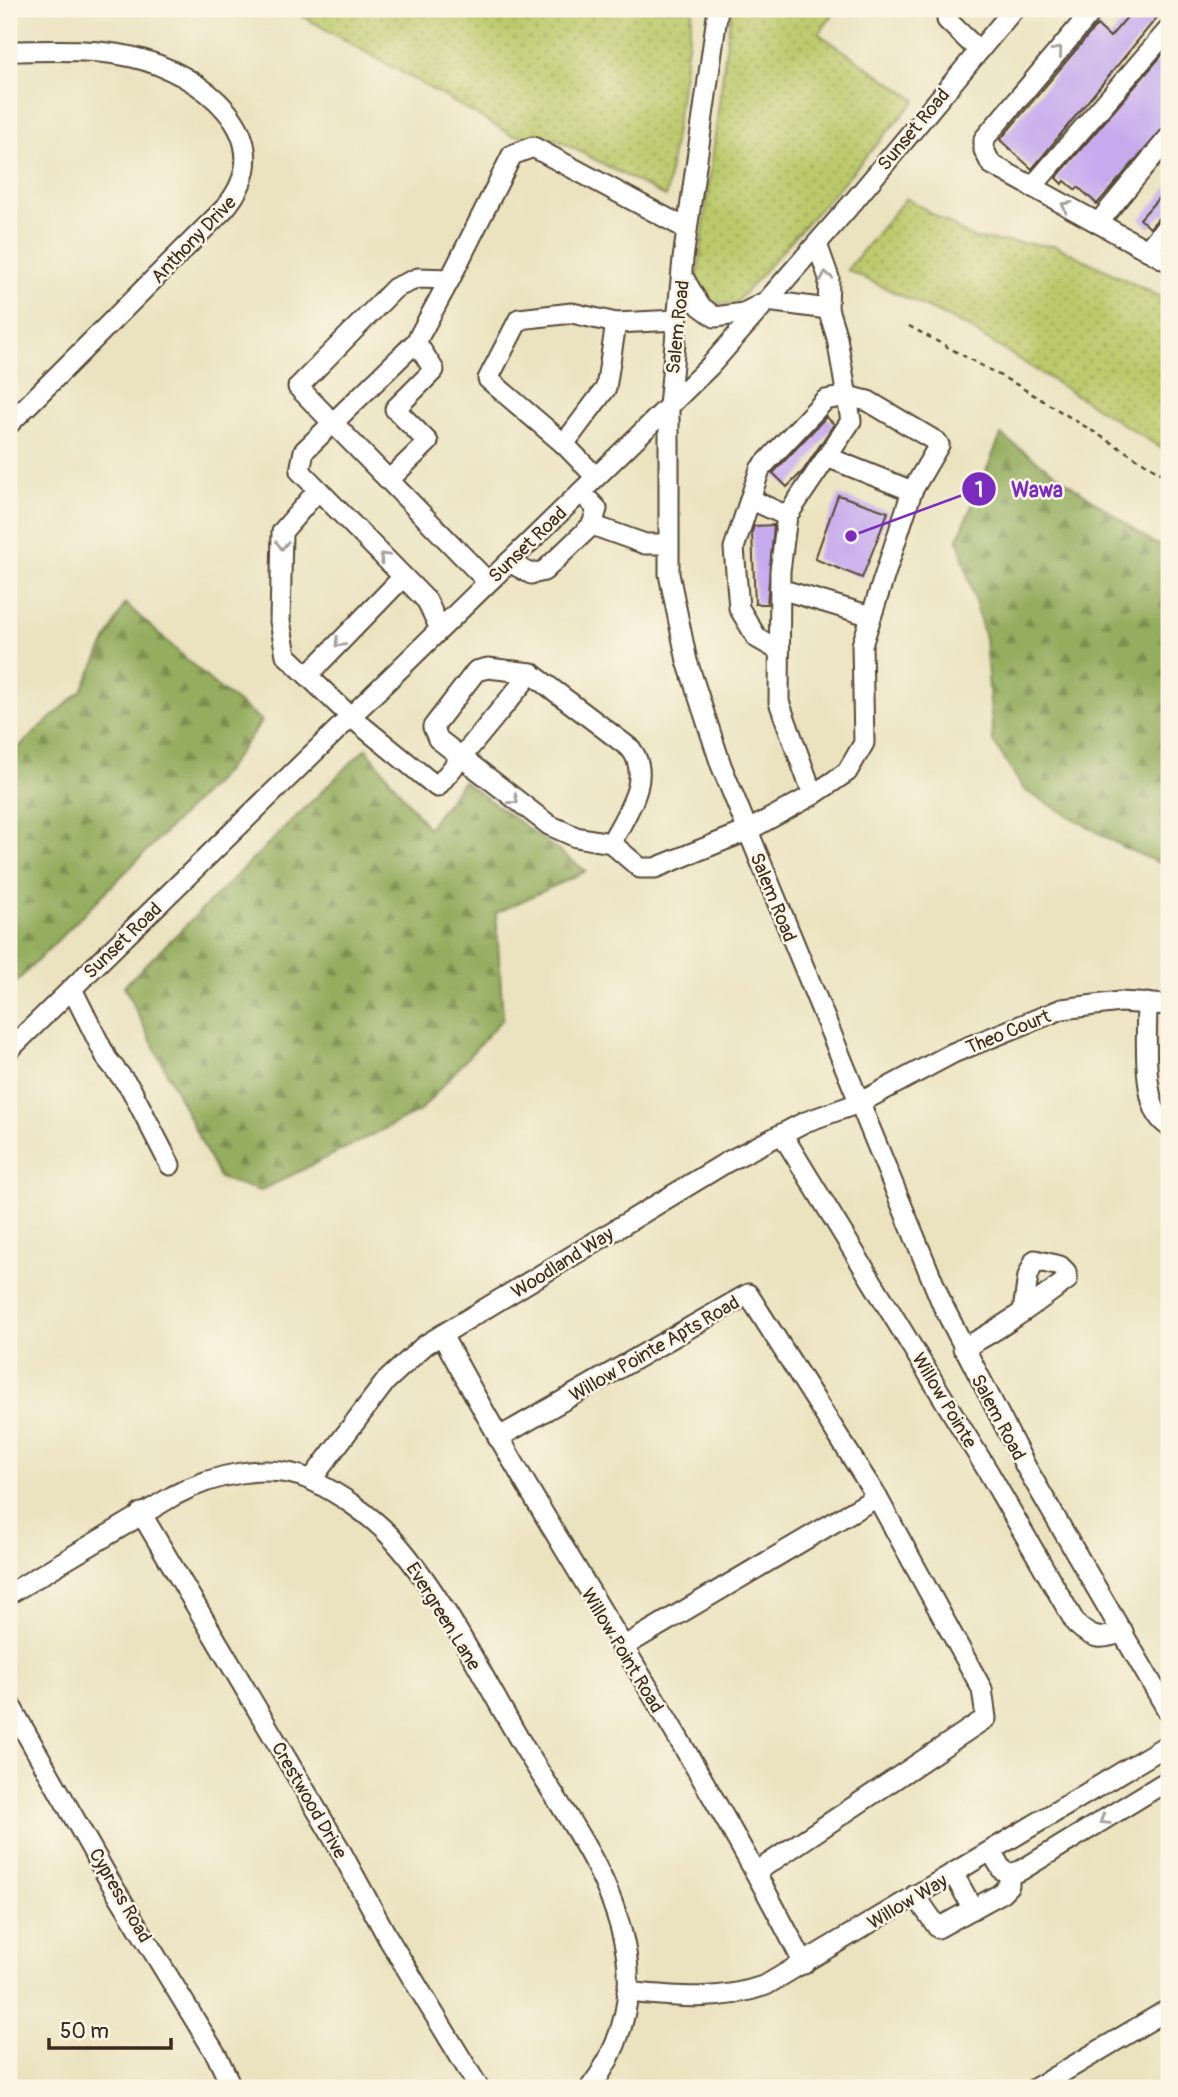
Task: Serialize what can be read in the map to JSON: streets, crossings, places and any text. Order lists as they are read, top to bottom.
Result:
{
  "streets": {
    "street": [
      "Sunset Road",
      "Anthony Drive",
      "Salem Road",
      "Theo Court",
      "Woodland Way",
      "Willow Pointe Apts Road",
      "Willow Pointe",
      "Evergreen Lane",
      "Willow Point Road",
      "Crestwood Drive",
      "Cypress Road",
      "Willow Way"
    ]
  },
  "crossings": [
    ["Sunset Road", "Salem Road"],
    ["Salem Road", "Theo Court"],
    ["Salem Road", "Woodland Way"],
    ["Salem Road", "Willow Pointe"],
    ["Theo Court", "Woodland Way"],
    ["Woodland Way", "Willow Pointe"],
    ["Woodland Way", "Evergreen Lane"],
    ["Woodland Way", "Willow Point Road"],
    ["Willow Pointe Apts Road", "Willow Point Road"],
    ["Evergreen Lane", "Crestwood Drive"],
    ["Evergreen Lane", "Willow Way"],
    ["Willow Point Road", "Willow Way"]
  ],
  "places": ["Wawa"],
  "scale_bar": "50 m"
}
